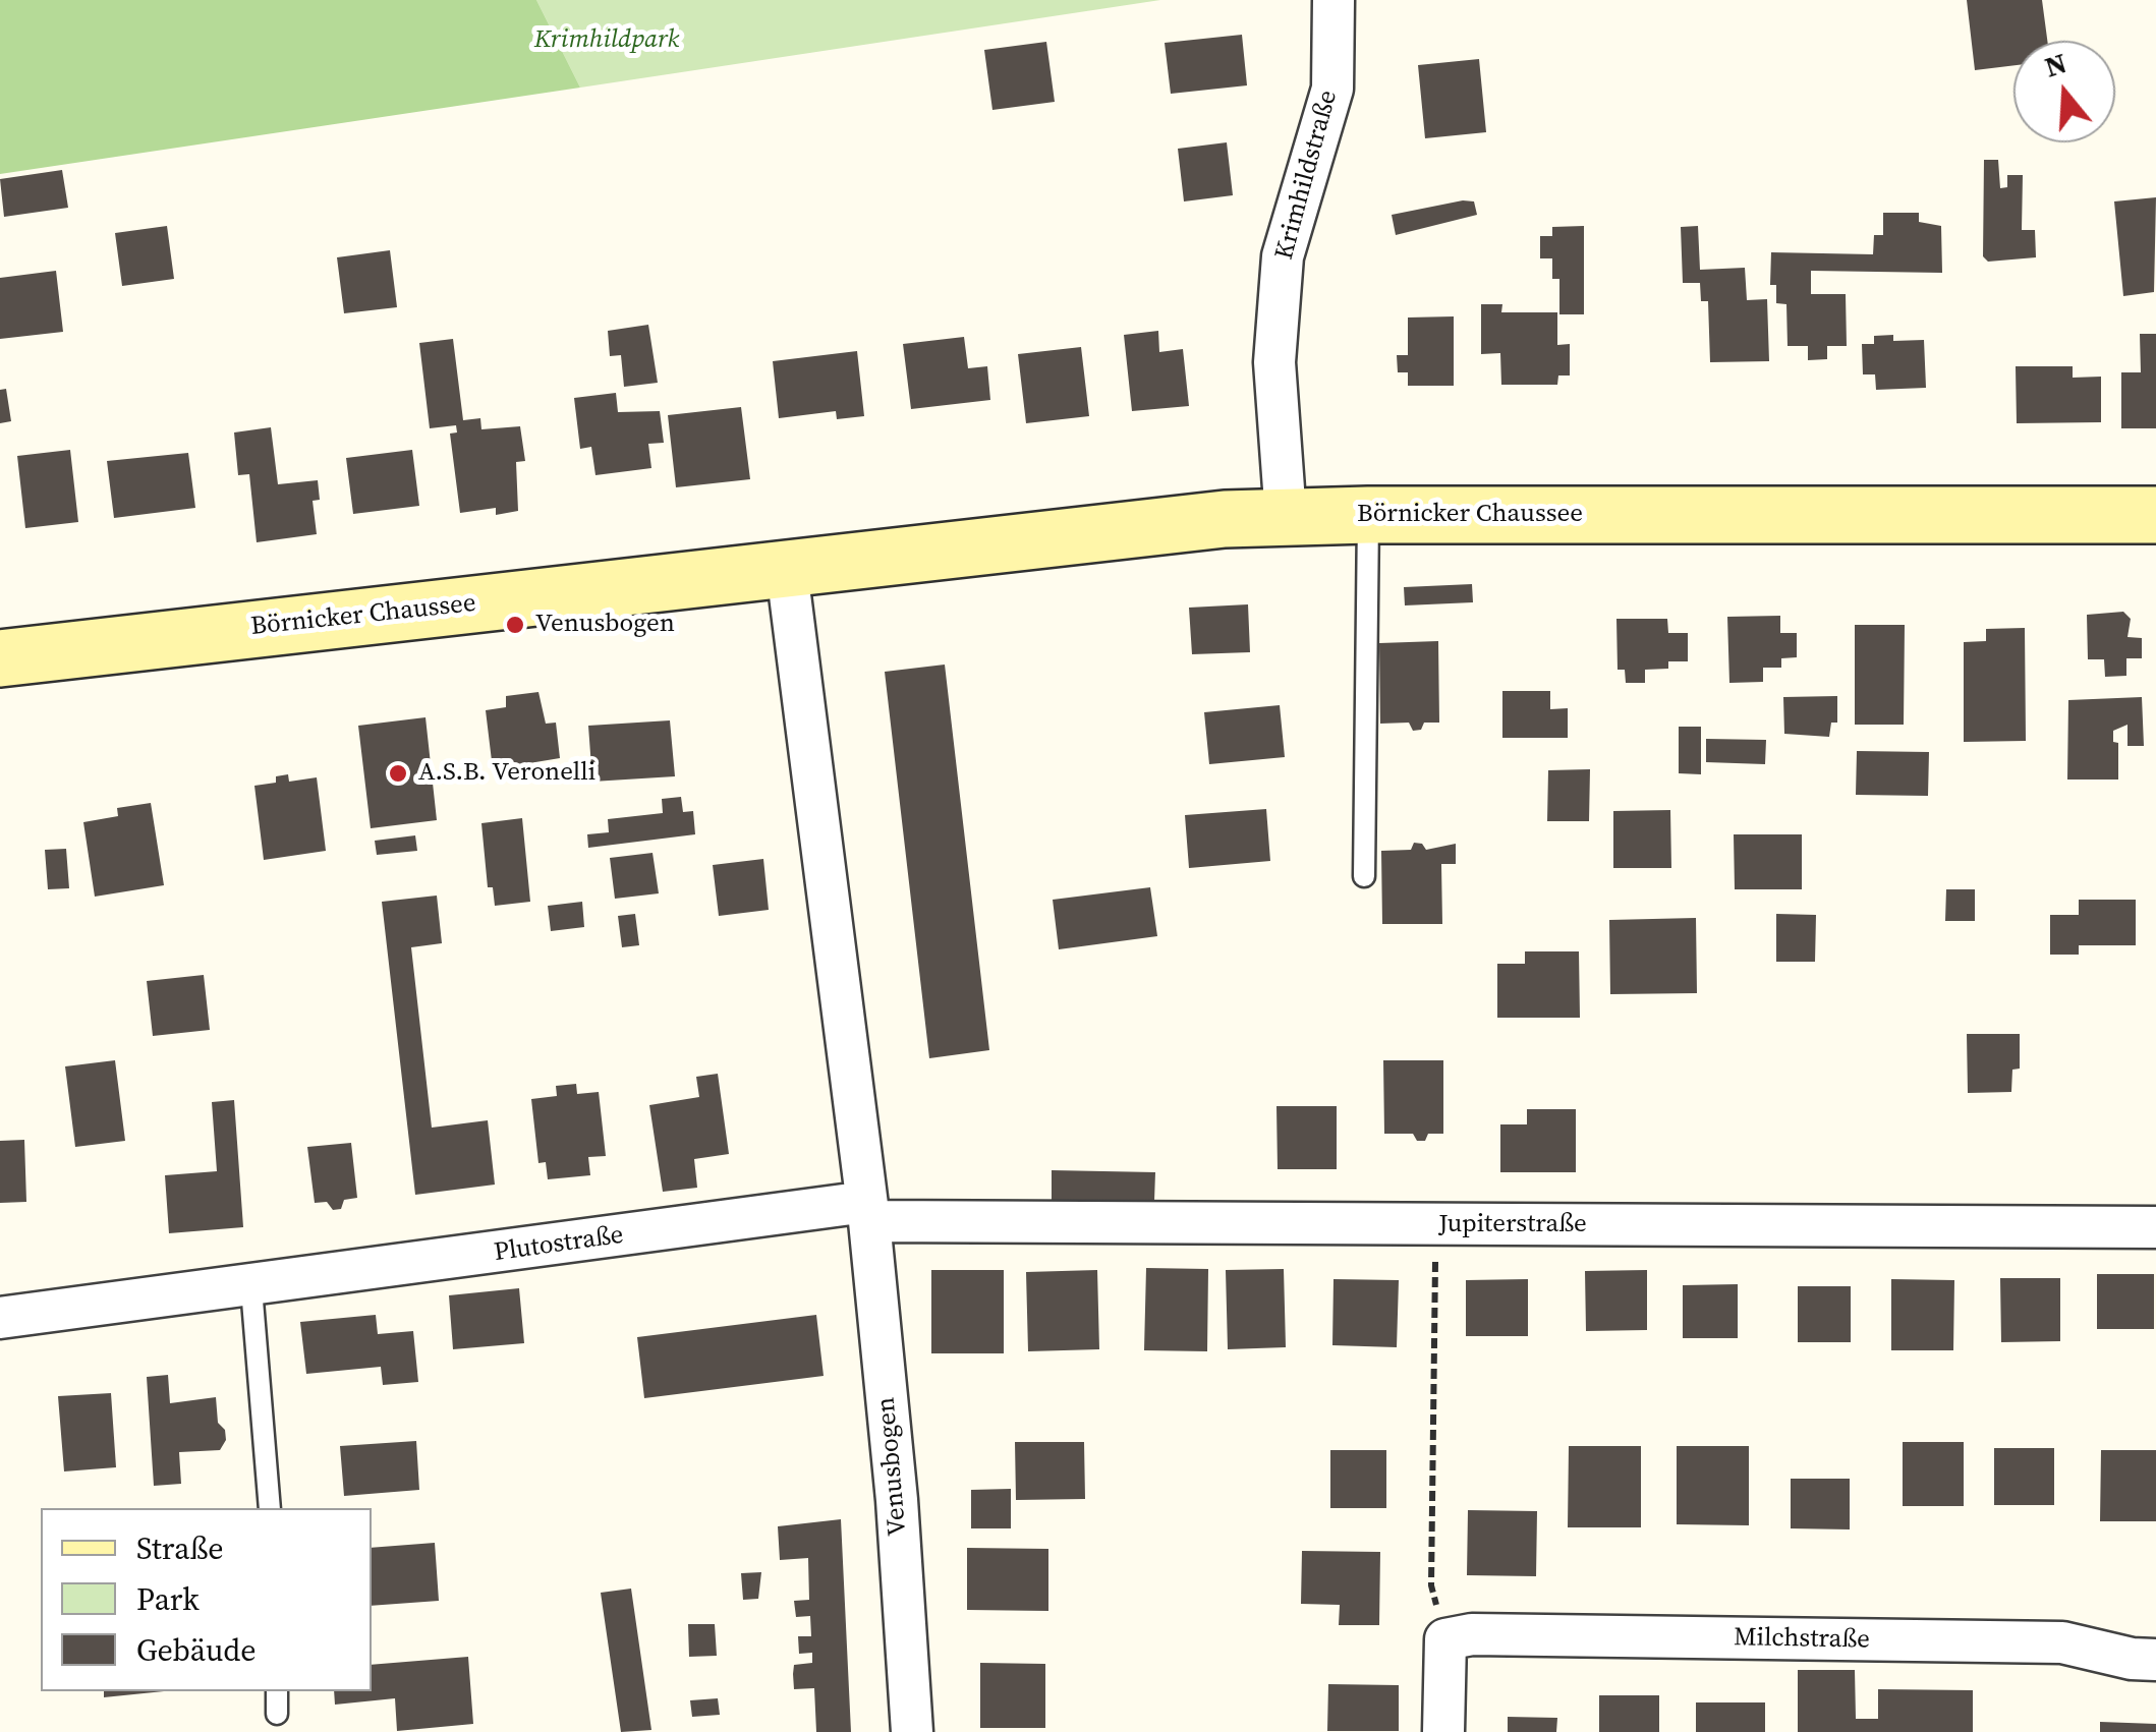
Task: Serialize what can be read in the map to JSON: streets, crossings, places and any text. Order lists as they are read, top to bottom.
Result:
{
  "streets": {
    "main road": ["Börnicker Chaussee"],
    "street": [
      "Krimhildstraße",
      "Jupiterstraße",
      "Plutostraße",
      "Venusbogen",
      "Milchstraße"
    ]
  },
  "crossings": [
    ["Krimhildstraße", "Börnicker Chaussee"],
    ["Jupiterstraße", "Plutostraße"],
    ["Jupiterstraße", "Venusbogen"],
    ["Plutostraße", "Venusbogen"]
  ],
  "parks": ["Krimhildpark"],
  "places": ["Venusbogen", "A.S.B. Veronelli"],
  "legend": ["Straße", "Park", "Gebäude"],
  "north": "top"
}
